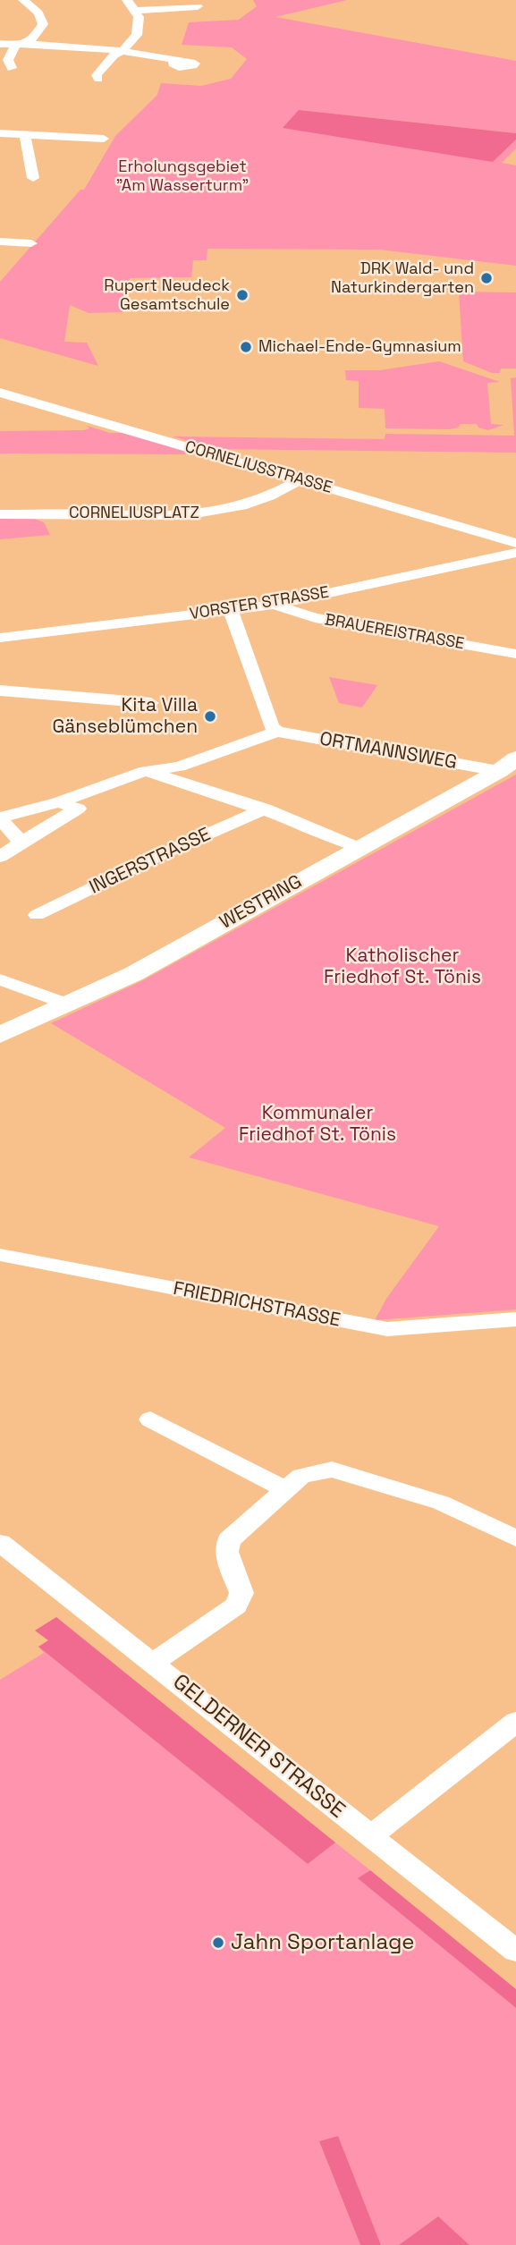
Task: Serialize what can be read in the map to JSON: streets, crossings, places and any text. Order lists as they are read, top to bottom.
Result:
{
  "streets": {
    "street": [
      "CORNELIUSSTRASSE",
      "CORNELIUSPLATZ",
      "VORSTER STRASSE",
      "BRAUEREISTRASSE",
      "ORTMANNSWEG",
      "INGERSTRASSE",
      "WESTRING",
      "FRIEDRICHSTRASSE",
      "GELDERNER STRASSE"
    ]
  },
  "crossings": [
    ["CORNELIUSSTRASSE", "CORNELIUSPLATZ"],
    ["VORSTER STRASSE", "BRAUEREISTRASSE"],
    ["ORTMANNSWEG", "WESTRING"]
  ],
  "parks": ["Erholungsgebiet \"Am Wasserturm\"", "Katholischer Friedhof St. Tönis", "Kommunaler Friedhof St. Tönis"],
  "places": [
    "DRK Wald- und Naturkindergarten",
    "Rupert Neudeck Gesamtschule",
    "Michael-Ende-Gymnasium",
    "Kita Villa Gänseblümchen",
    "Jahn Sportanlage"
  ]
}
